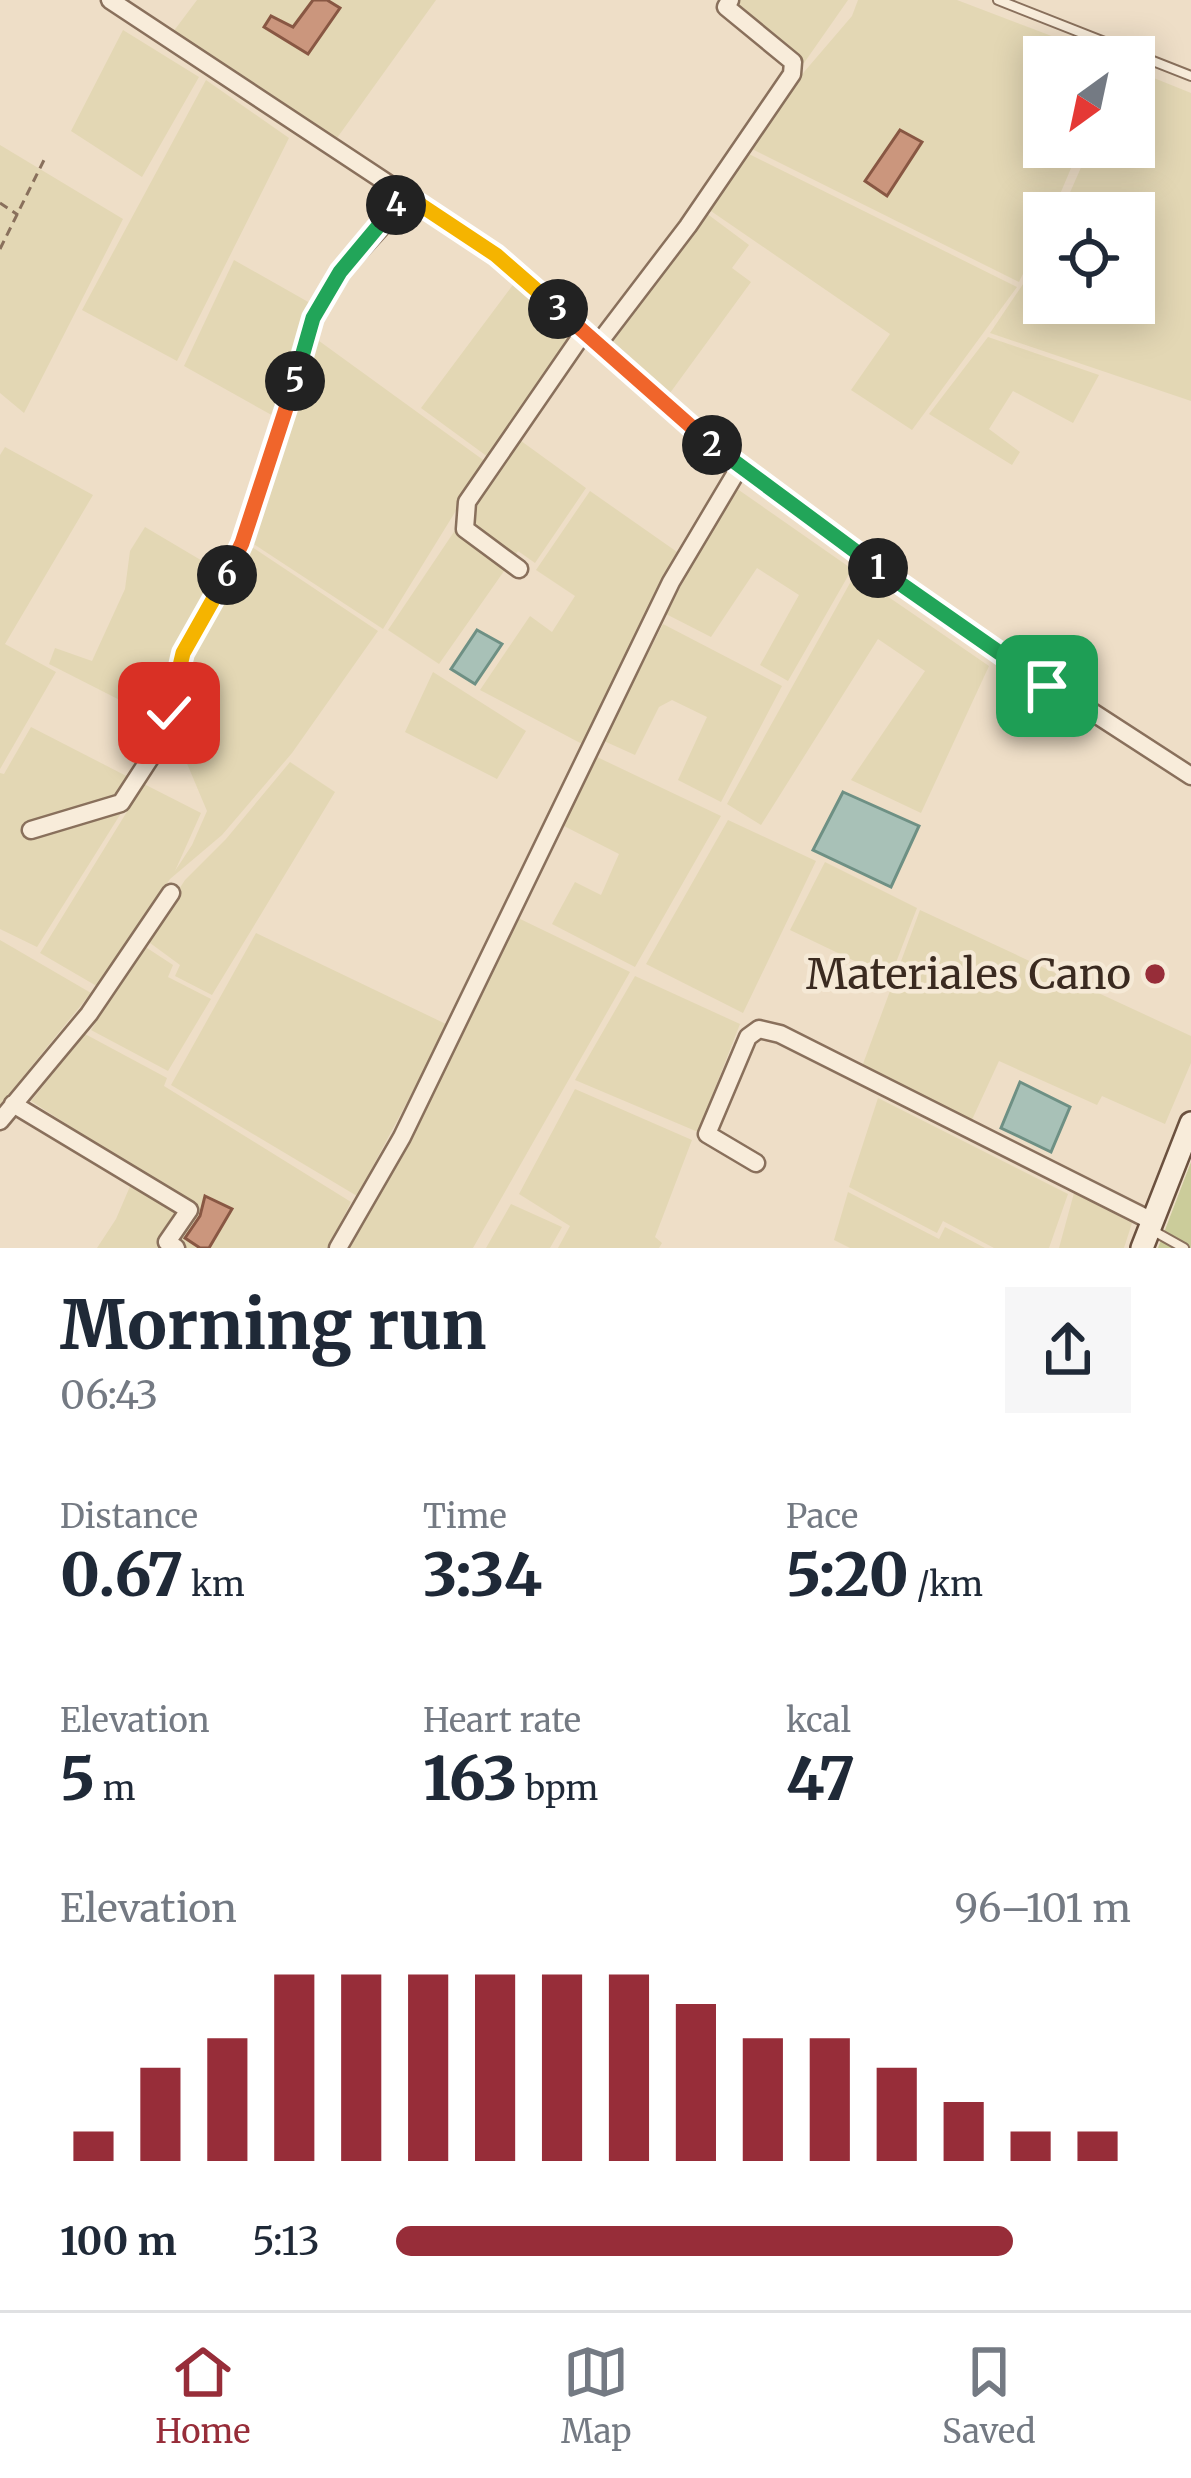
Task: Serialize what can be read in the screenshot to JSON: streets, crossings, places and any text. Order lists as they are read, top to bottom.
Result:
{
  "places": ["Materiales Cano"],
  "north": "bottom left",
  "page": {
    "pins": [
      "4",
      "3",
      "5",
      "2",
      "1",
      "6"
    ],
    "heading": ["Morning run", "06:43"],
    "stats": [
      ["Distance", "0.67 km"],
      ["Time", "3:34"],
      ["Pace", "5:20 /km"],
      ["Elevation", "5 m"],
      ["Heart rate", "163 bpm"],
      ["kcal", "47"]
    ],
    "chart": ["Elevation", "96–101 m"],
    "list": [
      {
        "name": "100 m",
        "note": "5:13"
      }
    ],
    "tabs": ["Home", "Map", "Saved"]
  }
}
